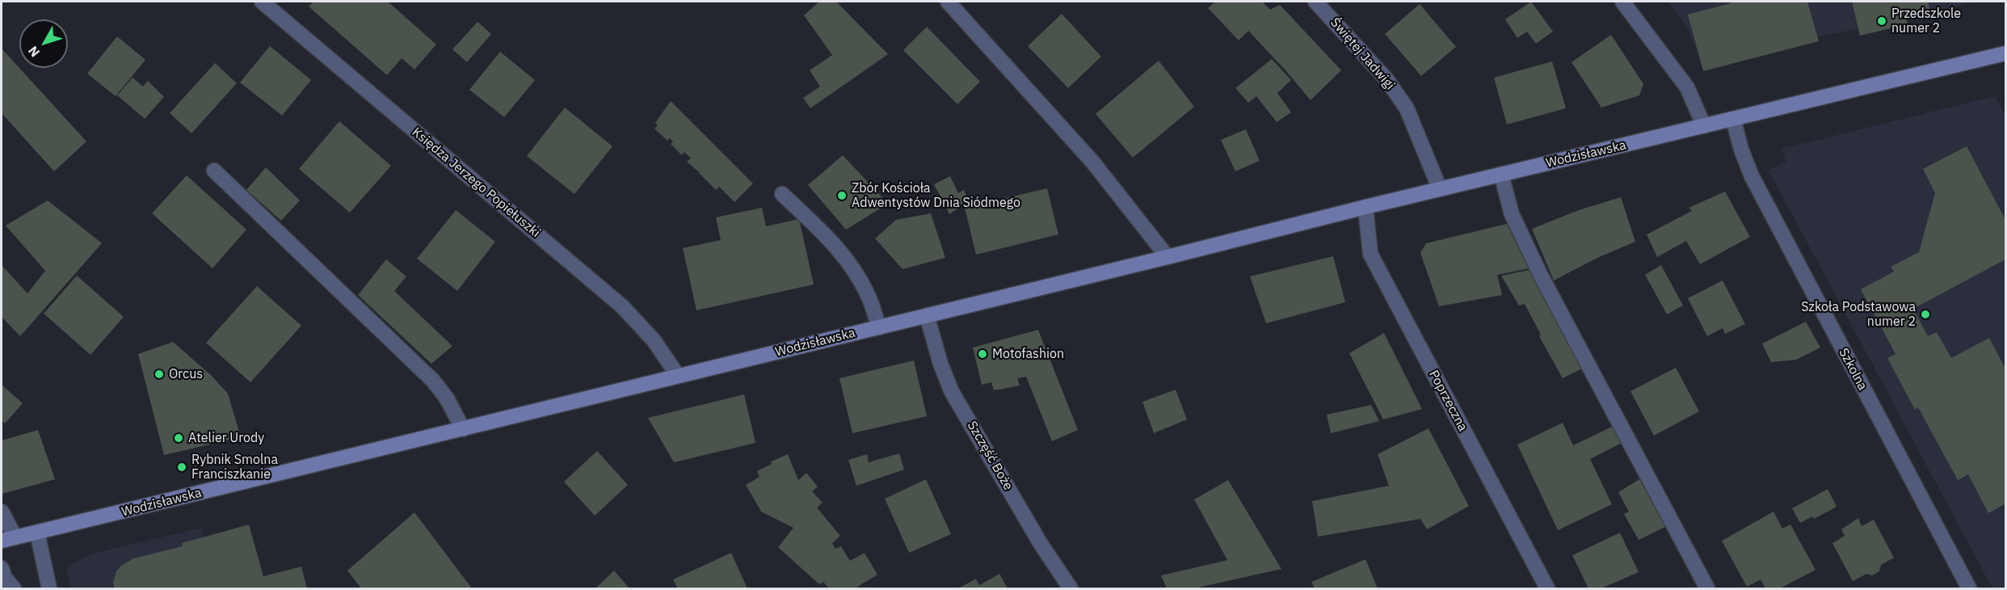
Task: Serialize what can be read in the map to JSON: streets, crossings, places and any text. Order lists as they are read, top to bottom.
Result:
{
  "streets": {
    "street": [
      "Świętej Jadwigi",
      "Wodzisławska",
      "Księdza Jerzego Popiełuszki",
      "Szkolna",
      "Poprzeczna",
      "Szczęść Boże"
    ]
  },
  "crossings": [
    ["Świętej Jadwigi", "Wodzisławska"],
    ["Wodzisławska", "Księdza Jerzego Popiełuszki"],
    ["Wodzisławska", "Szkolna"],
    ["Wodzisławska", "Poprzeczna"],
    ["Wodzisławska", "Szczęść Boże"]
  ],
  "places": [
    "Przedszkole numer 2",
    "Zbór Kościoła Adwentystów Dnia Siódmego",
    "Szkoła Podstawowa numer 2",
    "Motofashion",
    "Orcus",
    "Atelier Urody",
    "Rybnik Smolna Franciszkanie"
  ],
  "north": "bottom left"
}
